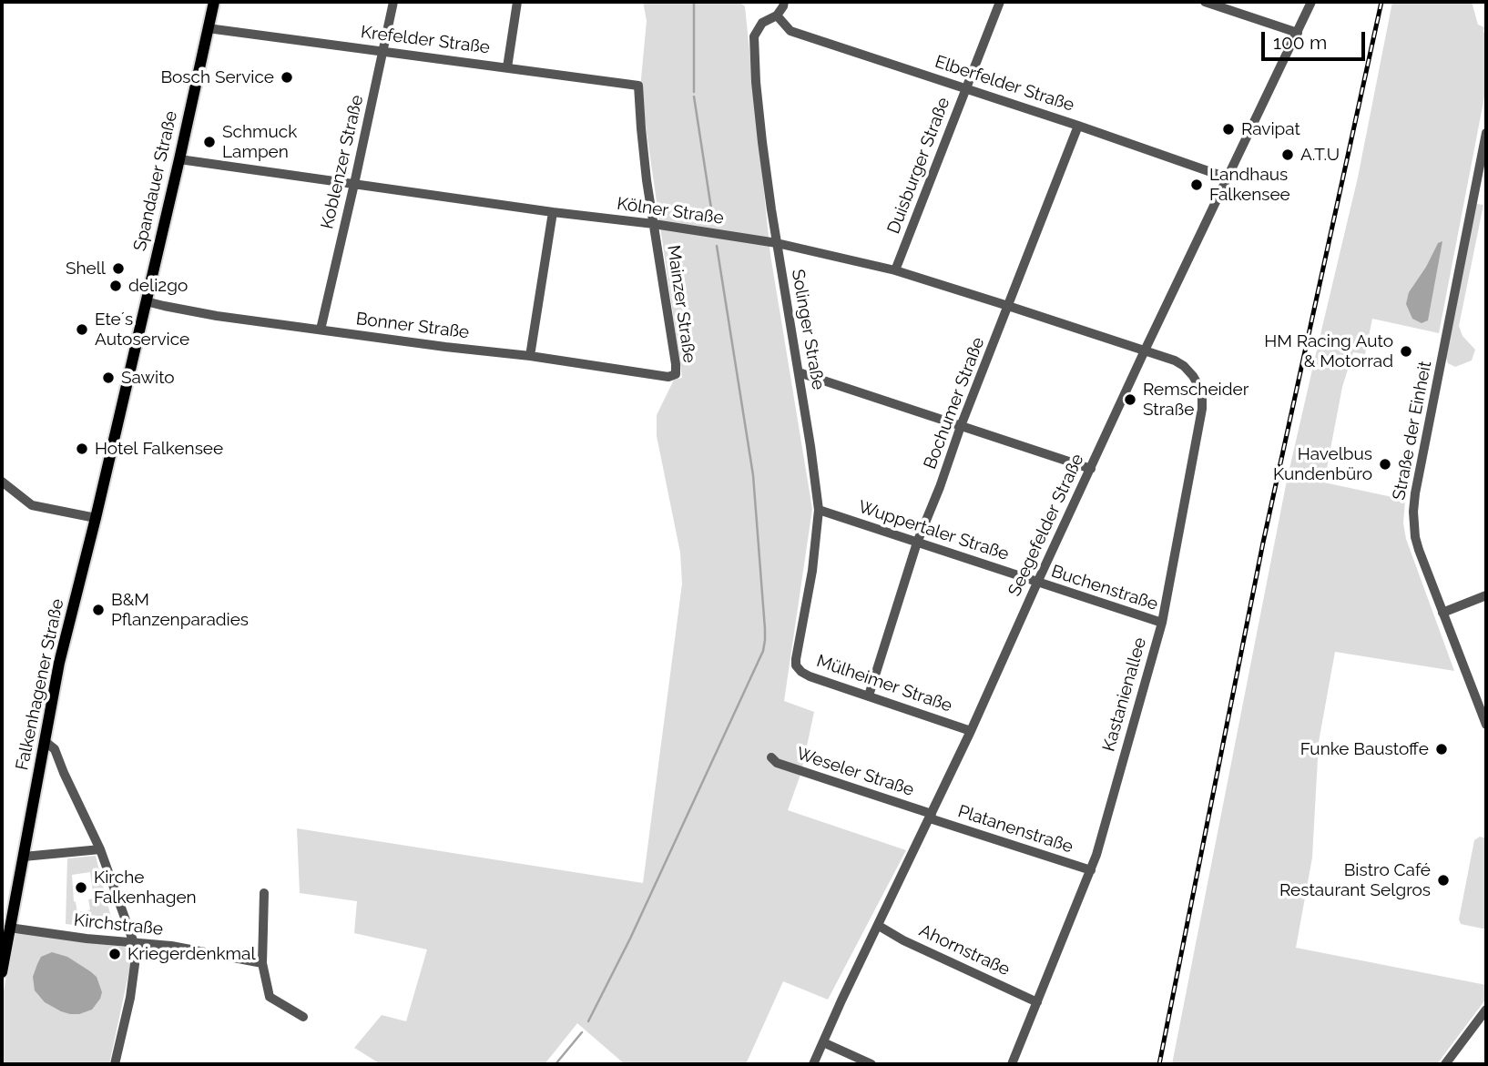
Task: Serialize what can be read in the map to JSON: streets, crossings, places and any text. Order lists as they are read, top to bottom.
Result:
{
  "streets": {
    "main road": ["Spandauer Straße", "Falkenhagener Straße"],
    "street": [
      "Krefelder Straße",
      "Elberfelder Straße",
      "Koblenzer Straße",
      "Duisburger Straße",
      "Kölner Straße",
      "Mainzer Straße",
      "Bonner Straße",
      "Solinger Straße",
      "Bochumer Straße",
      "Straße der Einheit",
      "Seegefelder Straße",
      "Wuppertaler Straße",
      "Buchenstraße",
      "Mülheimer Straße",
      "Kastanienallee",
      "Weseler Straße",
      "Platanenstraße",
      "Kirchstraße",
      "Ahornstraße"
    ]
  },
  "crossings": [
    ["Krefelder Straße", "Koblenzer Straße"],
    ["Krefelder Straße", "Spandauer Straße"],
    ["Krefelder Straße", "Mainzer Straße"],
    ["Elberfelder Straße", "Duisburger Straße"],
    ["Elberfelder Straße", "Solinger Straße"],
    ["Elberfelder Straße", "Bochumer Straße"],
    ["Elberfelder Straße", "Seegefelder Straße"],
    ["Koblenzer Straße", "Kölner Straße"],
    ["Koblenzer Straße", "Bonner Straße"],
    ["Duisburger Straße", "Kölner Straße"],
    ["Spandauer Straße", "Kölner Straße"],
    ["Spandauer Straße", "Bonner Straße"],
    ["Spandauer Straße", "Falkenhagener Straße"],
    ["Kölner Straße", "Mainzer Straße"],
    ["Kölner Straße", "Solinger Straße"],
    ["Kölner Straße", "Bochumer Straße"],
    ["Kölner Straße", "Seegefelder Straße"],
    ["Kölner Straße", "Kastanienallee"],
    ["Mainzer Straße", "Bonner Straße"],
    ["Solinger Straße", "Wuppertaler Straße"],
    ["Solinger Straße", "Mülheimer Straße"],
    ["Bochumer Straße", "Wuppertaler Straße"],
    ["Bochumer Straße", "Mülheimer Straße"],
    ["Seegefelder Straße", "Wuppertaler Straße"],
    ["Seegefelder Straße", "Buchenstraße"],
    ["Seegefelder Straße", "Mülheimer Straße"],
    ["Seegefelder Straße", "Kastanienallee"],
    ["Seegefelder Straße", "Weseler Straße"],
    ["Seegefelder Straße", "Platanenstraße"],
    ["Seegefelder Straße", "Ahornstraße"],
    ["Wuppertaler Straße", "Buchenstraße"],
    ["Buchenstraße", "Kastanienallee"],
    ["Falkenhagener Straße", "Kirchstraße"],
    ["Kastanienallee", "Platanenstraße"],
    ["Kastanienallee", "Ahornstraße"],
    ["Weseler Straße", "Platanenstraße"]
  ],
  "places": [
    "Bosch Service",
    "Ravipat",
    "Schmuck Lampen",
    "A.T.U",
    "Landhaus Falkensee",
    "Shell",
    "deli2go",
    "Ete´s Autoservice",
    "HM Racing Auto & Motorrad",
    "Sawito",
    "Remscheider Straße",
    "Hotel Falkensee",
    "Havelbus Kundenbüro",
    "B&M Pflanzenparadies",
    "Funke Baustoffe",
    "Bistro Café Restaurant Selgros",
    "Kirche Falkenhagen",
    "Kriegerdenkmal"
  ],
  "scale_bar": "100 m"
}
